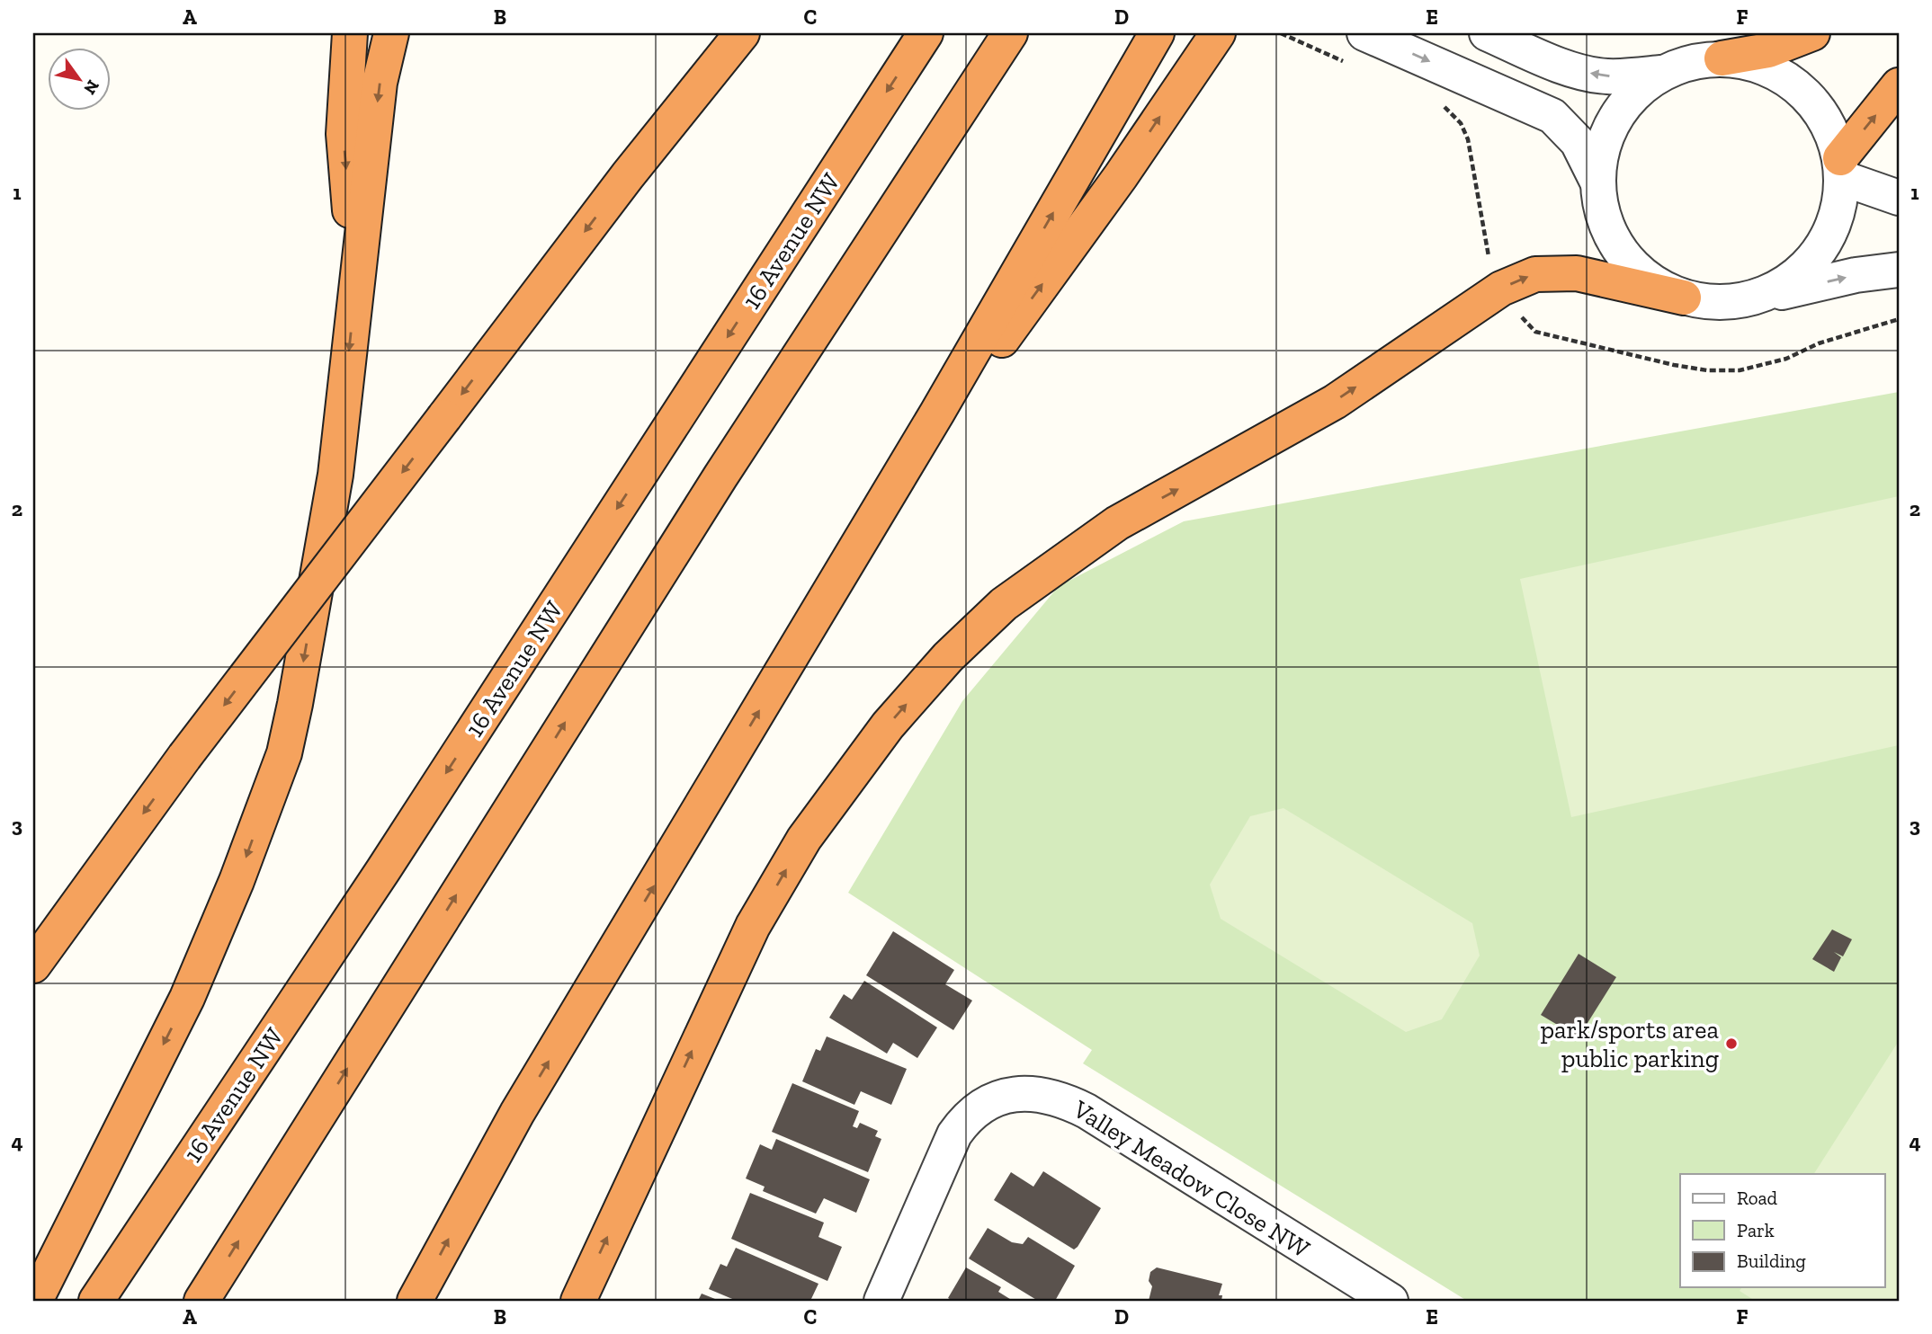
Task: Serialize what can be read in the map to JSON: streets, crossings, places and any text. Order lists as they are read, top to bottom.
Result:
{
  "streets": {
    "highway": ["16 Avenue NW"],
    "street": ["Valley Meadow Close NW"]
  },
  "places": ["park/sports area public parking"],
  "legend": ["Road", "Park", "Building"],
  "north": "bottom right",
  "grid": {
    "columns": [
      "A",
      "B",
      "C",
      "D",
      "E",
      "F"
    ],
    "rows": [
      "1",
      "2",
      "3",
      "4"
    ]
  }
}
